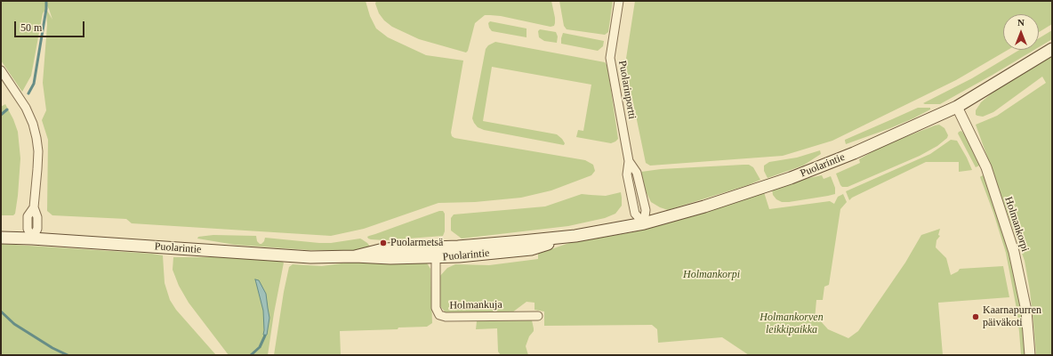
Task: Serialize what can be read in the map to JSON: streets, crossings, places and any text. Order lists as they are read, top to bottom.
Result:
{
  "streets": {
    "main road": ["Puolarintie"],
    "street": ["Puolarinportti", "Holmankorpi", "Holmankuja"]
  },
  "crossings": [
    ["Puolarinportti", "Puolarintie"],
    ["Puolarintie", "Holmankorpi"],
    ["Puolarintie", "Holmankuja"]
  ],
  "parks": ["Holmankorpi", "Holmankorven leikkipaikka"],
  "places": ["Puolarmetsä", "Kaarnapurren päiväkoti"],
  "scale_bar": "50 m",
  "north": "top"
}
